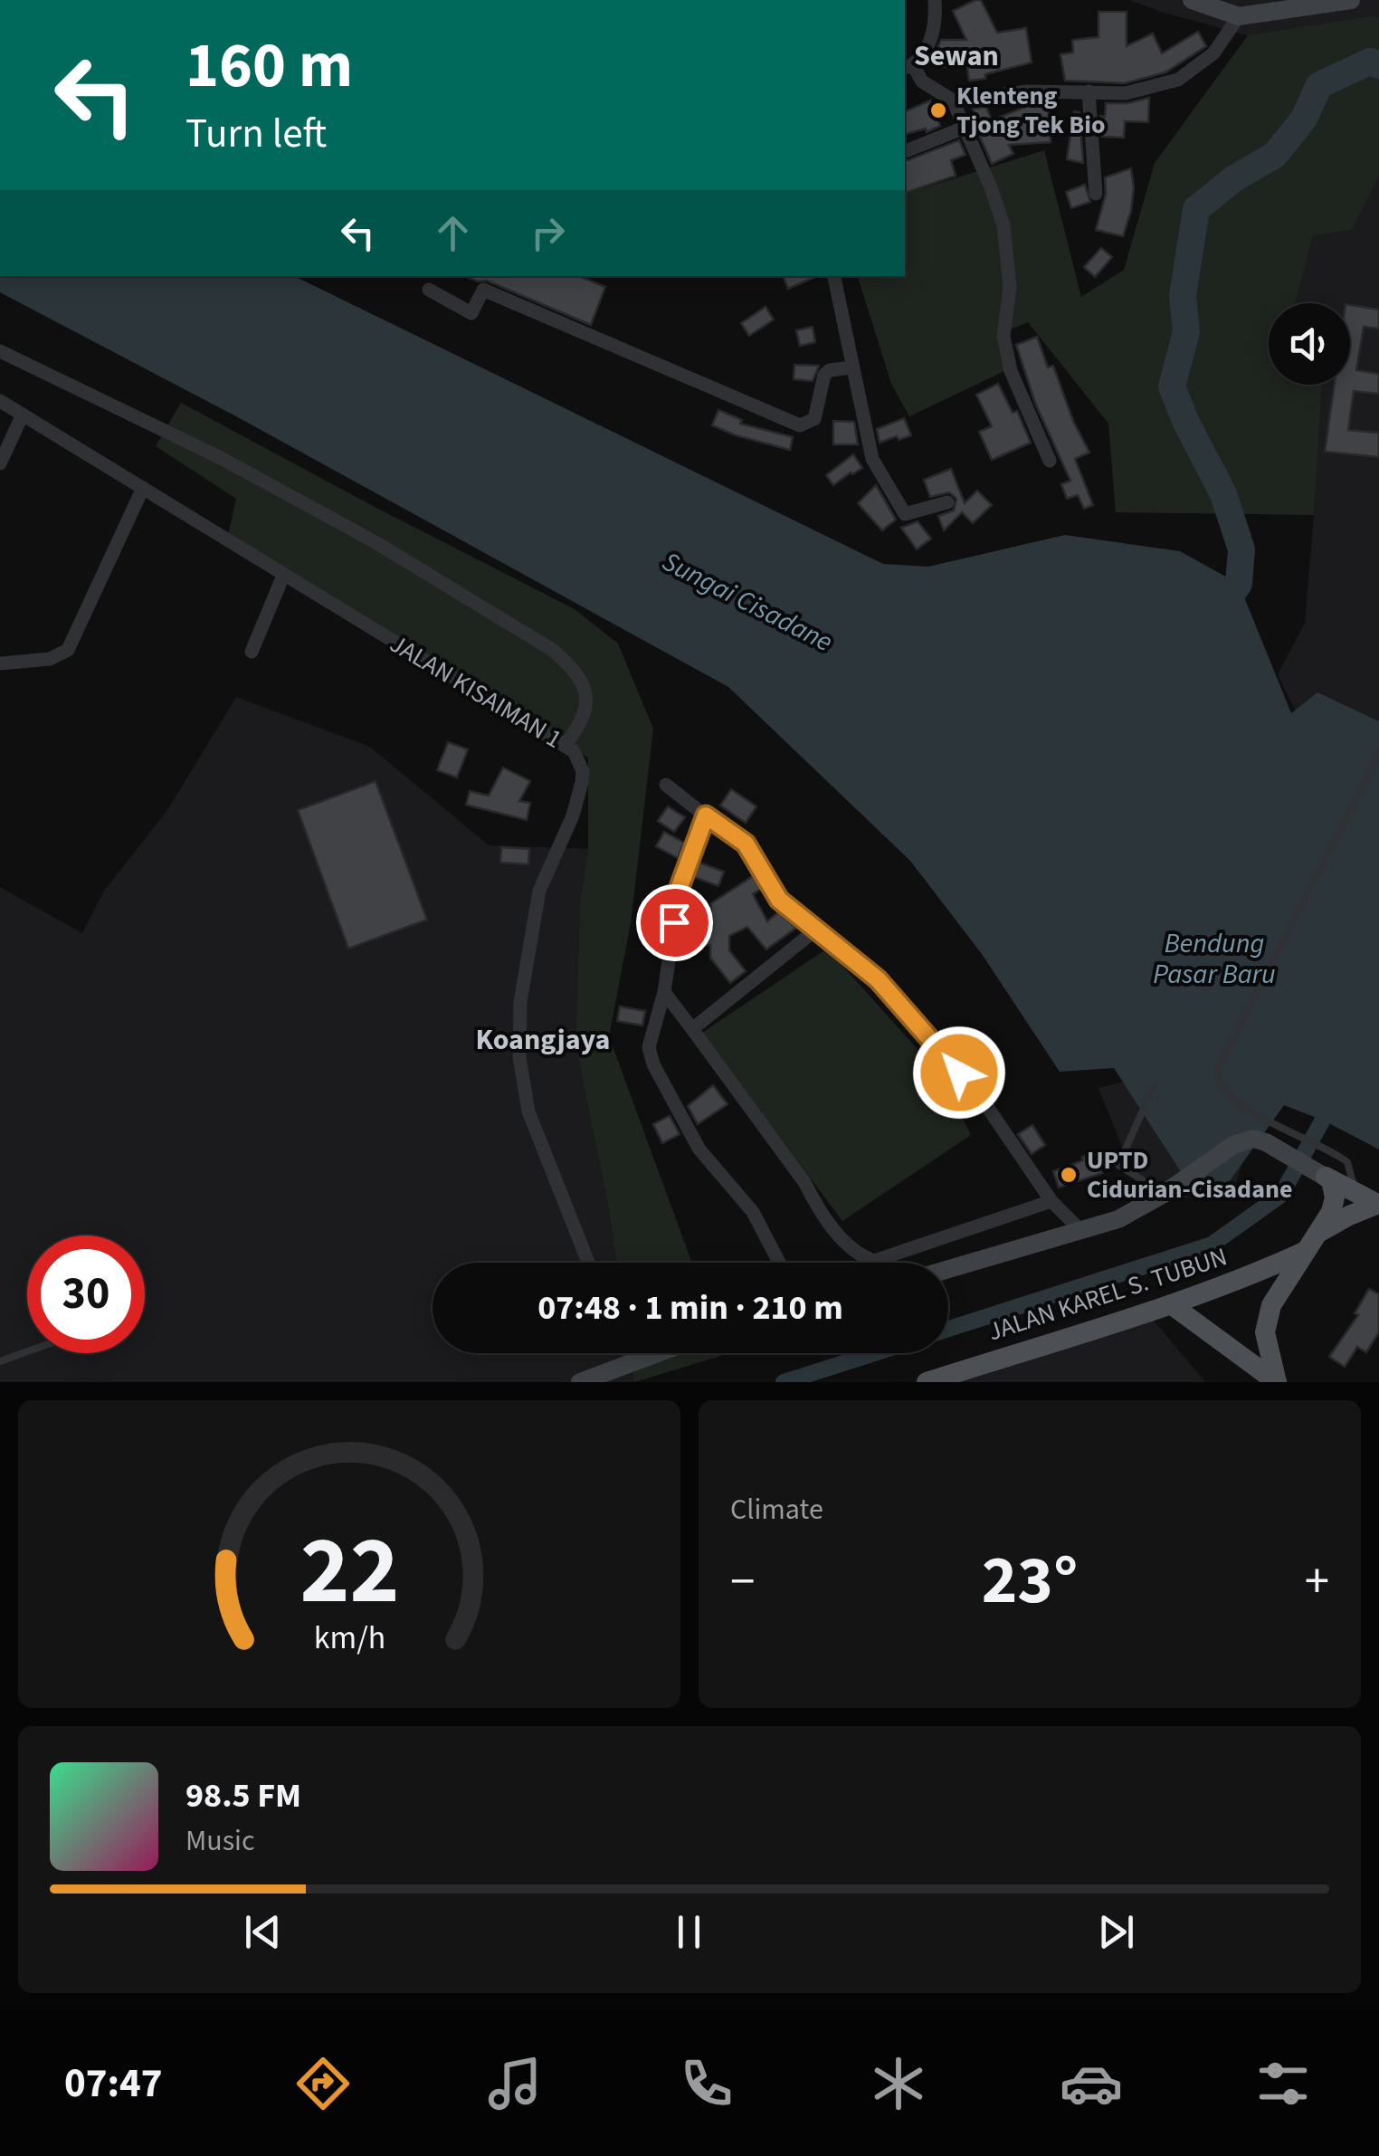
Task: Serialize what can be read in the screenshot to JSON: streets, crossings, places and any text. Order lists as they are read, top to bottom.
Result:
{
  "streets": {
    "main road": ["JALAN KAREL S. TUBUN"],
    "street": ["JALAN KISAIMAN 1"]
  },
  "districts": ["Sewan", "Koangjaya"],
  "water": ["Sungai Cisadane", "Bendung Pasar Baru"],
  "places": ["Klenteng Tjong Tek Bio", "UPTD Cidurian-Cisadane"],
  "page": {
    "turn": ["160 m", "Turn left"],
    "limit": "30",
    "trip": "07:48 · 1 min · 210 m",
    "tile": "Climate",
    "heat": ["−", "23°", "+"],
    "song": ["98.5 FM", "Music"],
    "tabs": "07:47",
    "gauge": ["22", "km/h"]
  }
}
